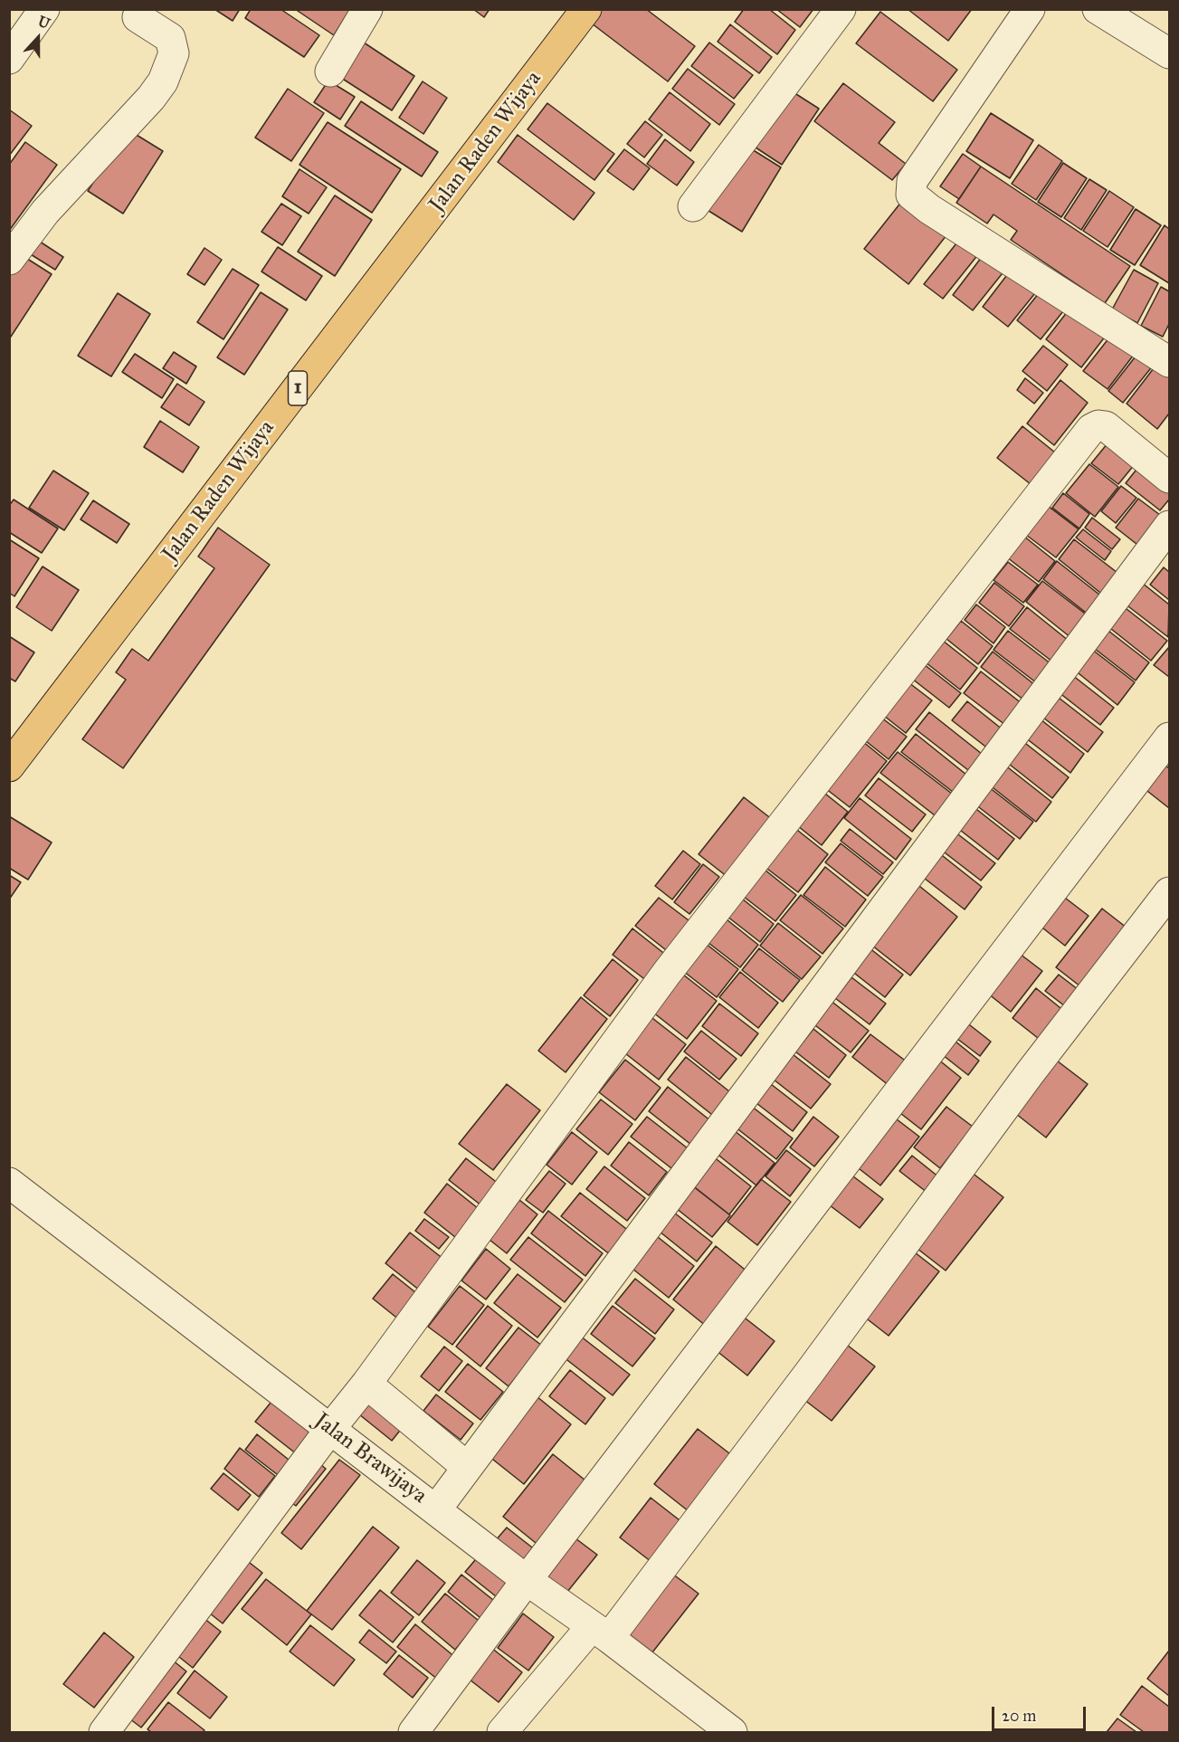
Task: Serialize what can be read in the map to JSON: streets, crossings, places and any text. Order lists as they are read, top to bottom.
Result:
{
  "streets": {
    "highway": ["Jalan Raden Wijaya", "1"],
    "street": ["Jalan Brawijaya"]
  },
  "scale_bar": "20 m",
  "north": "top"
}
